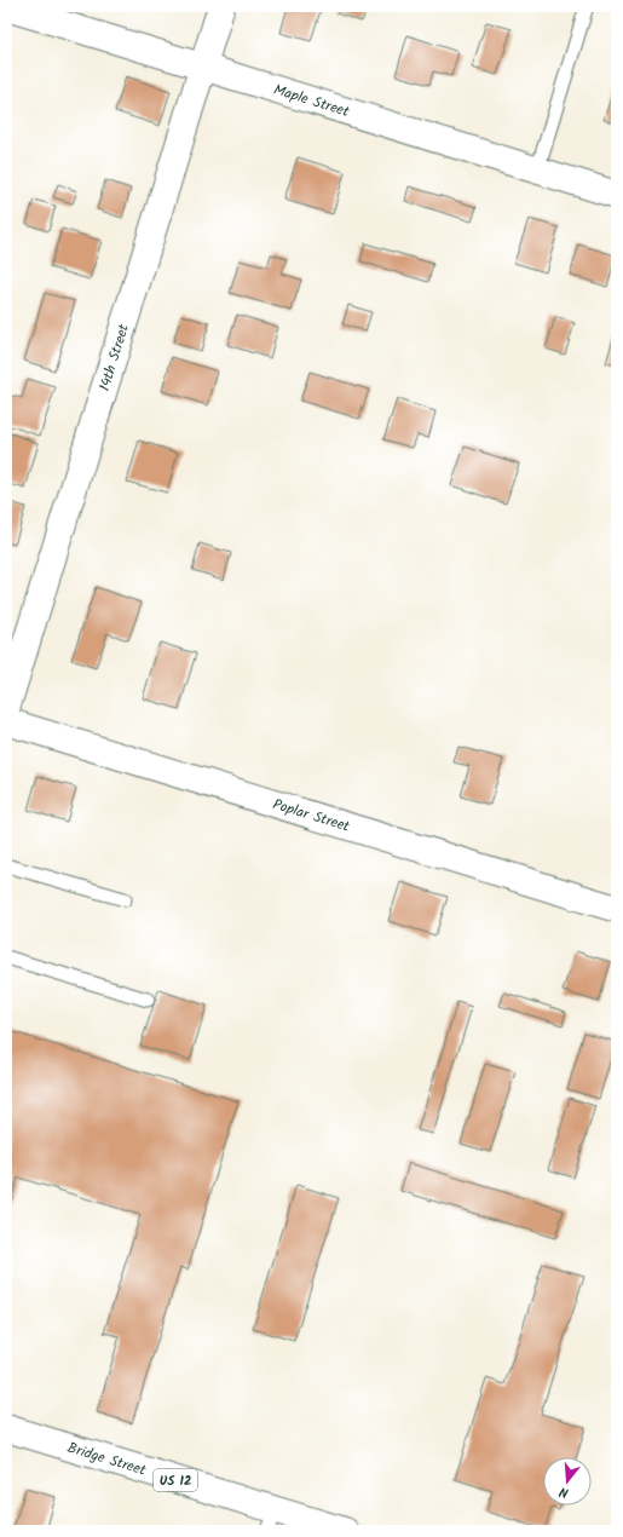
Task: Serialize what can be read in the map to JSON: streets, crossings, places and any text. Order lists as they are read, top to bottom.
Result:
{
  "streets": {
    "main road": [
      "Maple Street",
      "14th Street",
      "Poplar Street",
      "Bridge Street",
      "US 12"
    ]
  },
  "crossings": [
    ["Maple Street", "14th Street"]
  ],
  "north": "bottom"
}
